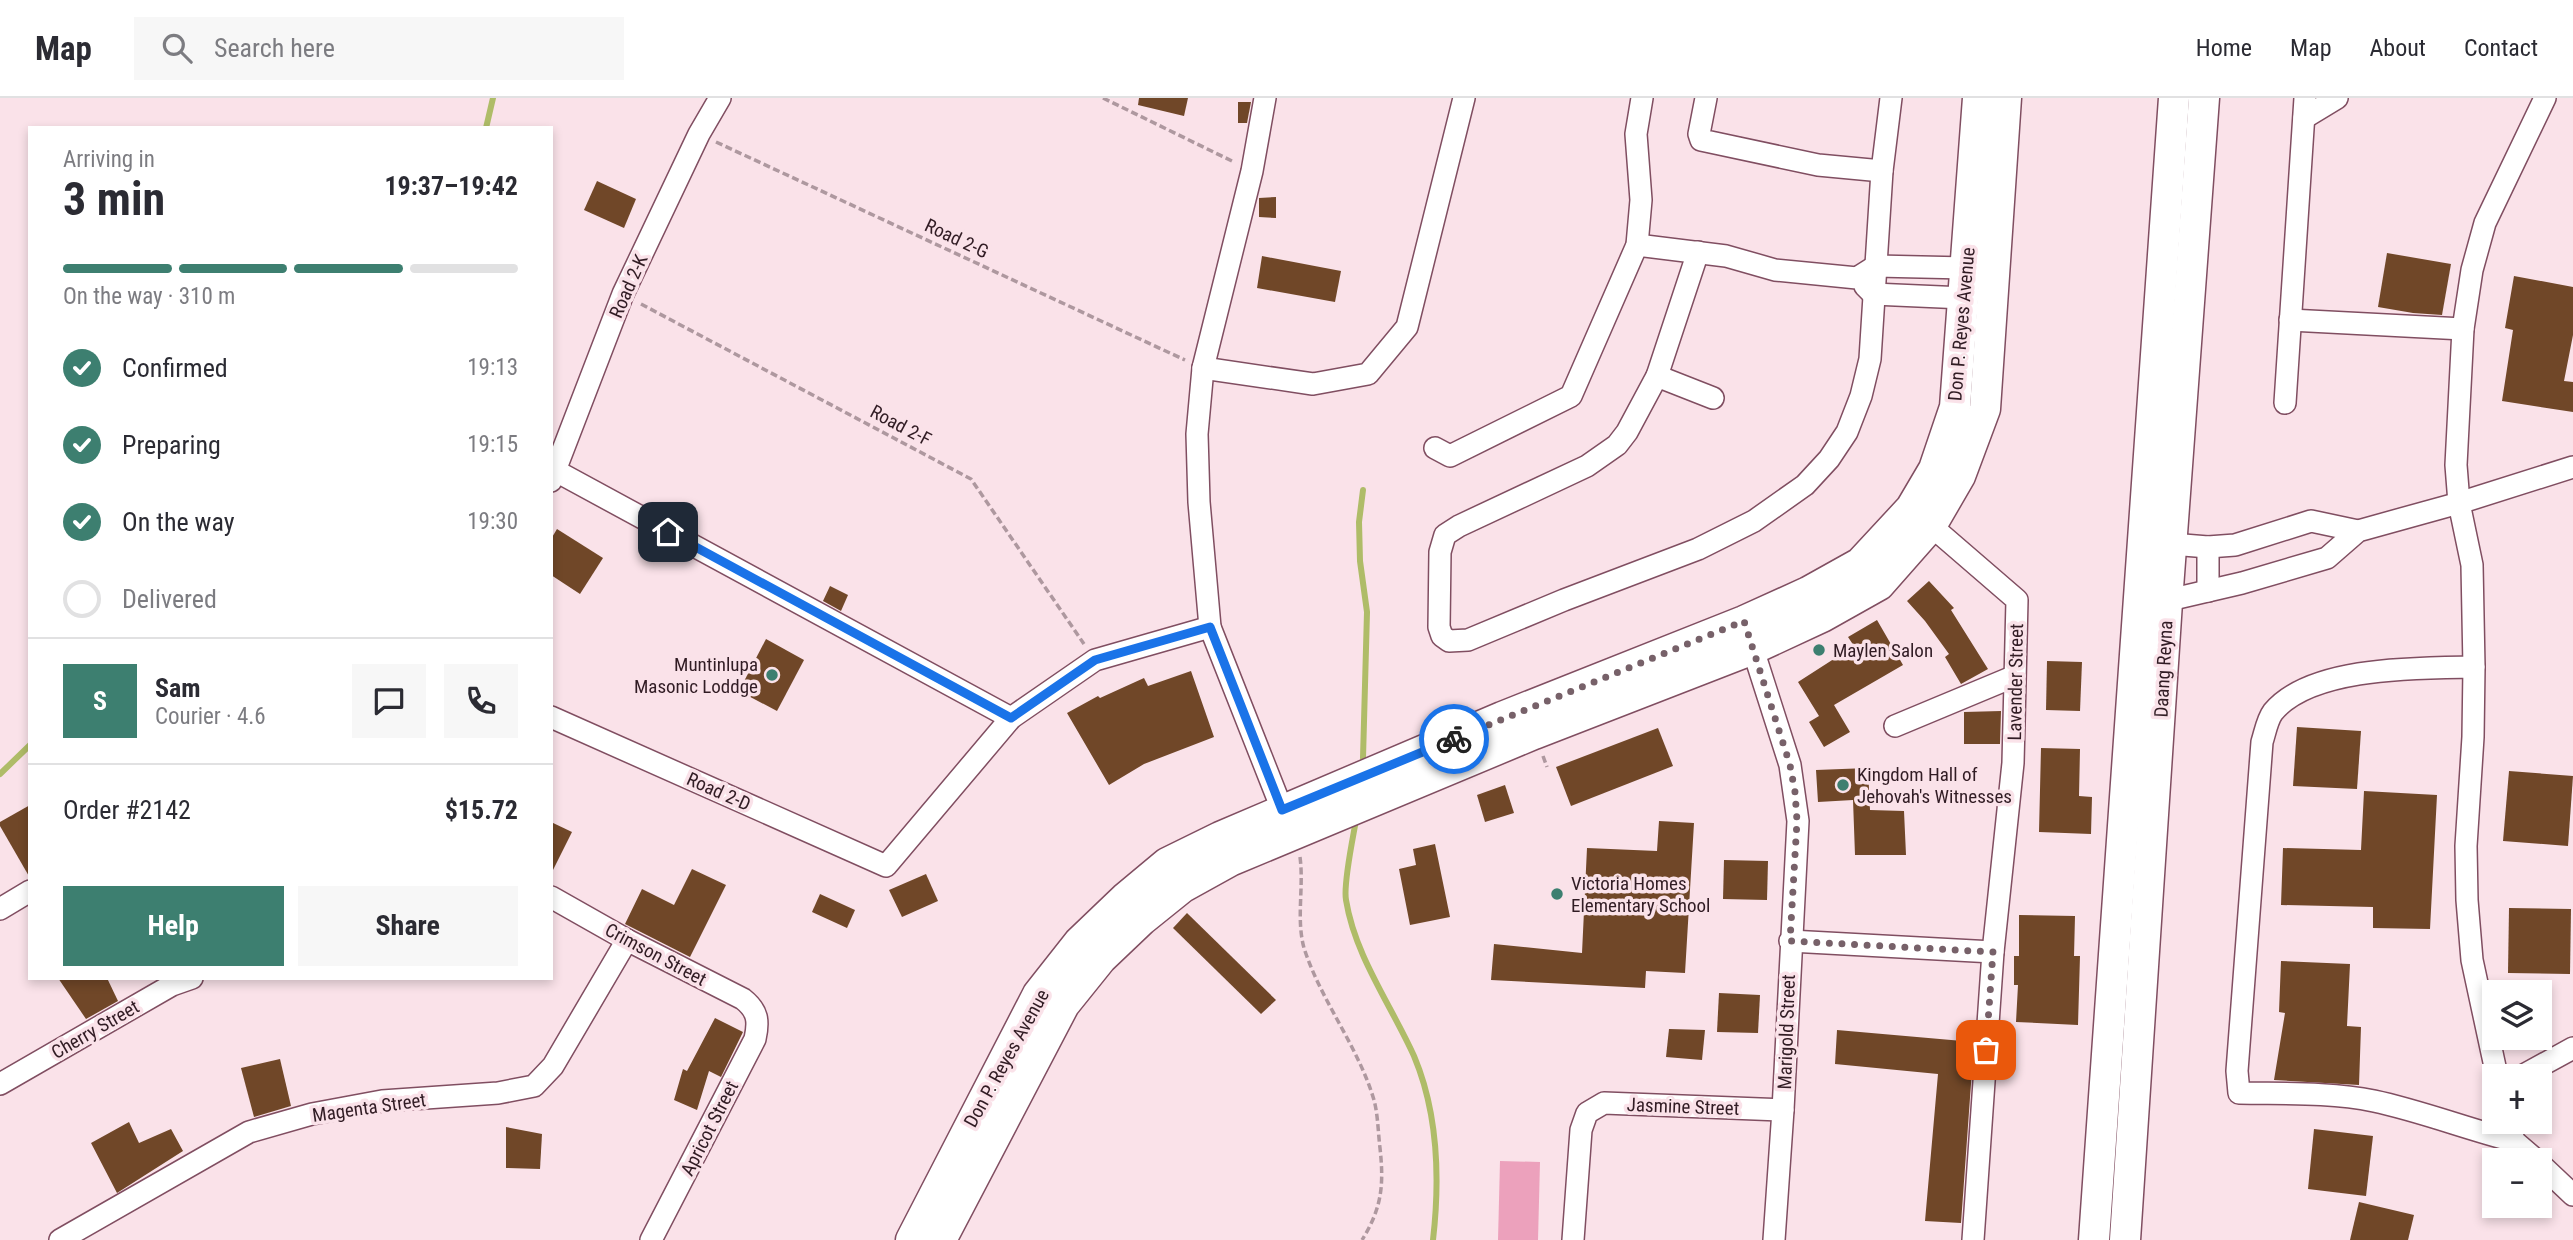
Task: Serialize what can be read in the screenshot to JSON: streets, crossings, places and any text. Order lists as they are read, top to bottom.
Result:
{
  "streets": {
    "street": [
      "Road 2-K",
      "Don P. Reyes Avenue",
      "Daang Reyna",
      "Lavender Street",
      "Road 2-D",
      "Crimson Street",
      "Cherry Street",
      "Marigold Street",
      "Jasmine Street",
      "Magenta Street",
      "Apricot Street"
    ],
    "path": ["Road 2-G", "Road 2-F"]
  },
  "crossings": [
    ["Road 2-G", "Road 2-K"],
    ["Road 2-K", "Road 2-F"],
    ["Don P. Reyes Avenue", "Lavender Street"],
    ["Don P. Reyes Avenue", "Marigold Street"],
    ["Crimson Street", "Magenta Street"],
    ["Crimson Street", "Apricot Street"],
    ["Marigold Street", "Jasmine Street"]
  ],
  "places": [
    "Maylen Salon",
    "Muntinlupa Masonic Loddge",
    "Kingdom Hall of Jehovah's Witnesses",
    "Victoria Homes Elementary School"
  ],
  "page": {
    "header": "Map",
    "search": "Search here",
    "nav": [
      "Home",
      "Map",
      "About",
      "Contact"
    ],
    "heading": ["3 min", "Arriving in", "19:37–19:42"],
    "panel": [
      "Sam",
      "Courier · 4.6",
      "Order #2142",
      "$15.72"
    ],
    "bar": "On the way · 310 m",
    "list": [
      ["Confirmed", "19:13"],
      ["Preparing", "19:15"],
      ["On the way", "19:30"],
      "Delivered"
    ],
    "round": "S",
    "buttons": ["Help", "Share"],
    "map_buttons": ["+", "−"]
  }
}
